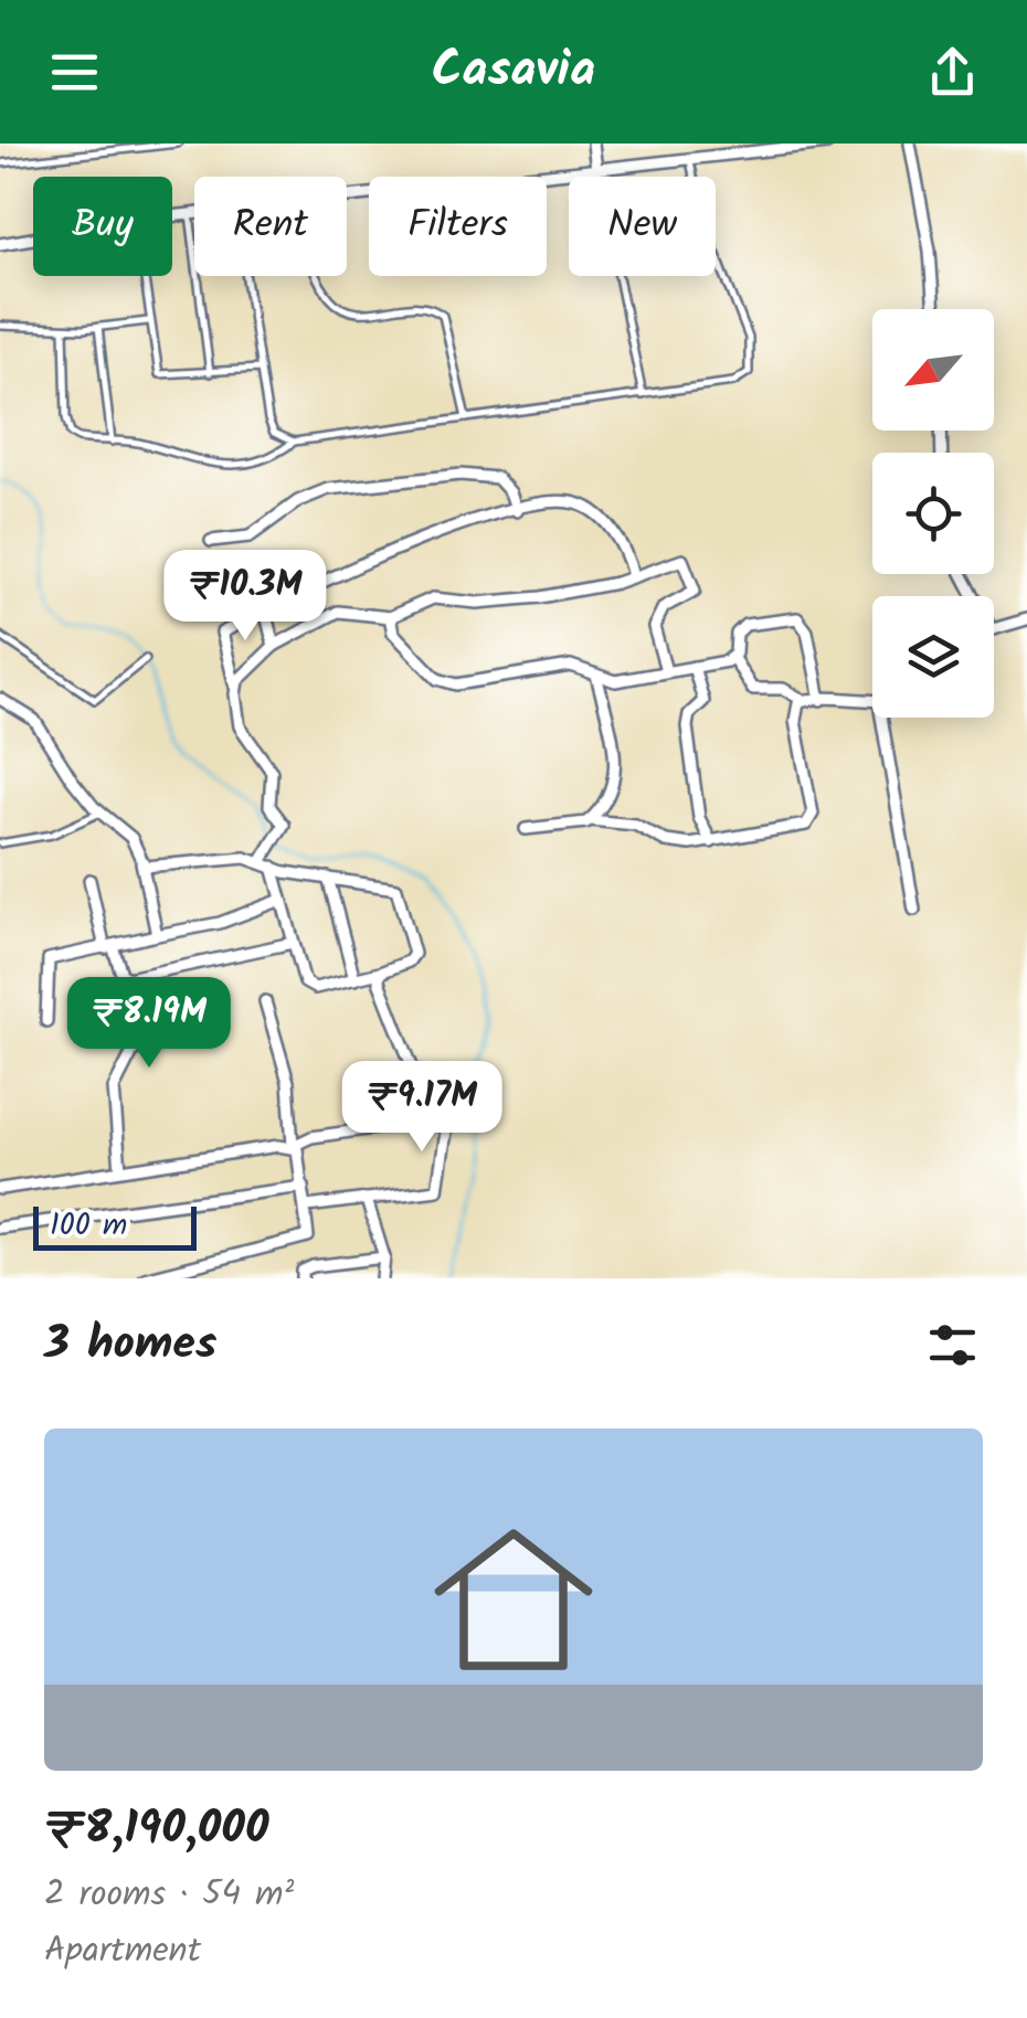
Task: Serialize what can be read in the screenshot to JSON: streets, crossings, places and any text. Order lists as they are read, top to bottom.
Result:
{
  "scale_bar": "100 m",
  "north": "bottom left",
  "page": {
    "header": "Casavia",
    "chip": [
      "Buy",
      "Rent",
      "Filters",
      "New"
    ],
    "price": ["₹10.3M", "₹8.19M", "₹9.17M"],
    "scale": "100 m",
    "heading": "3 homes",
    "list": [
      {
        "name": "₹8,190,000",
        "note": "2 rooms · 54 m² · Apartment"
      }
    ]
  }
}
